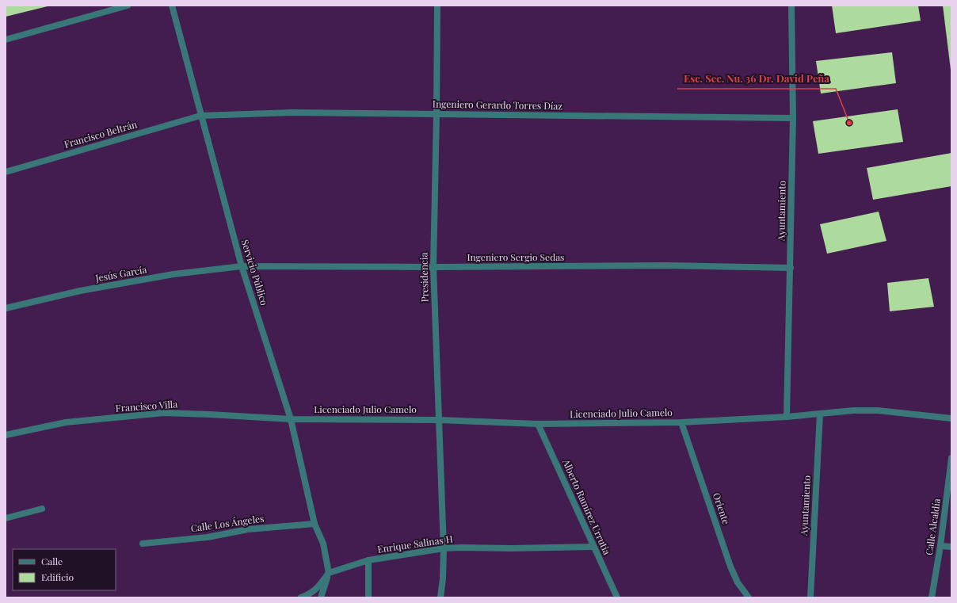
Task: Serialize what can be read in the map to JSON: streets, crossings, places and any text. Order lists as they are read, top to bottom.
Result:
{
  "streets": {
    "street": [
      "Ingeniero Gerardo Torres Díaz",
      "Francisco Beltrán",
      "Ayuntamiento",
      "Ingeniero Sergio Sedas",
      "Servicio Público",
      "Jesús García",
      "Presidencia",
      "Francisco Villa",
      "Licenciado Julio Camelo",
      "Alberto Ramírez Urrutia",
      "Oriente",
      "Calle Los Ángeles",
      "Calle Alcaldía",
      "Enrique Salinas H"
    ]
  },
  "crossings": [
    ["Ingeniero Gerardo Torres Díaz", "Francisco Beltrán"],
    ["Ingeniero Gerardo Torres Díaz", "Ayuntamiento"],
    ["Ingeniero Gerardo Torres Díaz", "Servicio Público"],
    ["Ingeniero Gerardo Torres Díaz", "Presidencia"],
    ["Francisco Beltrán", "Servicio Público"],
    ["Ayuntamiento", "Ingeniero Sergio Sedas"],
    ["Ayuntamiento", "Licenciado Julio Camelo"],
    ["Ingeniero Sergio Sedas", "Servicio Público"],
    ["Ingeniero Sergio Sedas", "Jesús García"],
    ["Ingeniero Sergio Sedas", "Presidencia"],
    ["Servicio Público", "Jesús García"],
    ["Servicio Público", "Francisco Villa"],
    ["Servicio Público", "Licenciado Julio Camelo"],
    ["Servicio Público", "Calle Los Ángeles"],
    ["Servicio Público", "Enrique Salinas H"],
    ["Presidencia", "Licenciado Julio Camelo"],
    ["Presidencia", "Enrique Salinas H"],
    ["Francisco Villa", "Licenciado Julio Camelo"],
    ["Licenciado Julio Camelo", "Alberto Ramírez Urrutia"],
    ["Licenciado Julio Camelo", "Oriente"],
    ["Alberto Ramírez Urrutia", "Enrique Salinas H"]
  ],
  "places": ["Esc. Sec. Nu. 36 Dr. David Peña"],
  "legend": ["Calle", "Edificio"]
}
